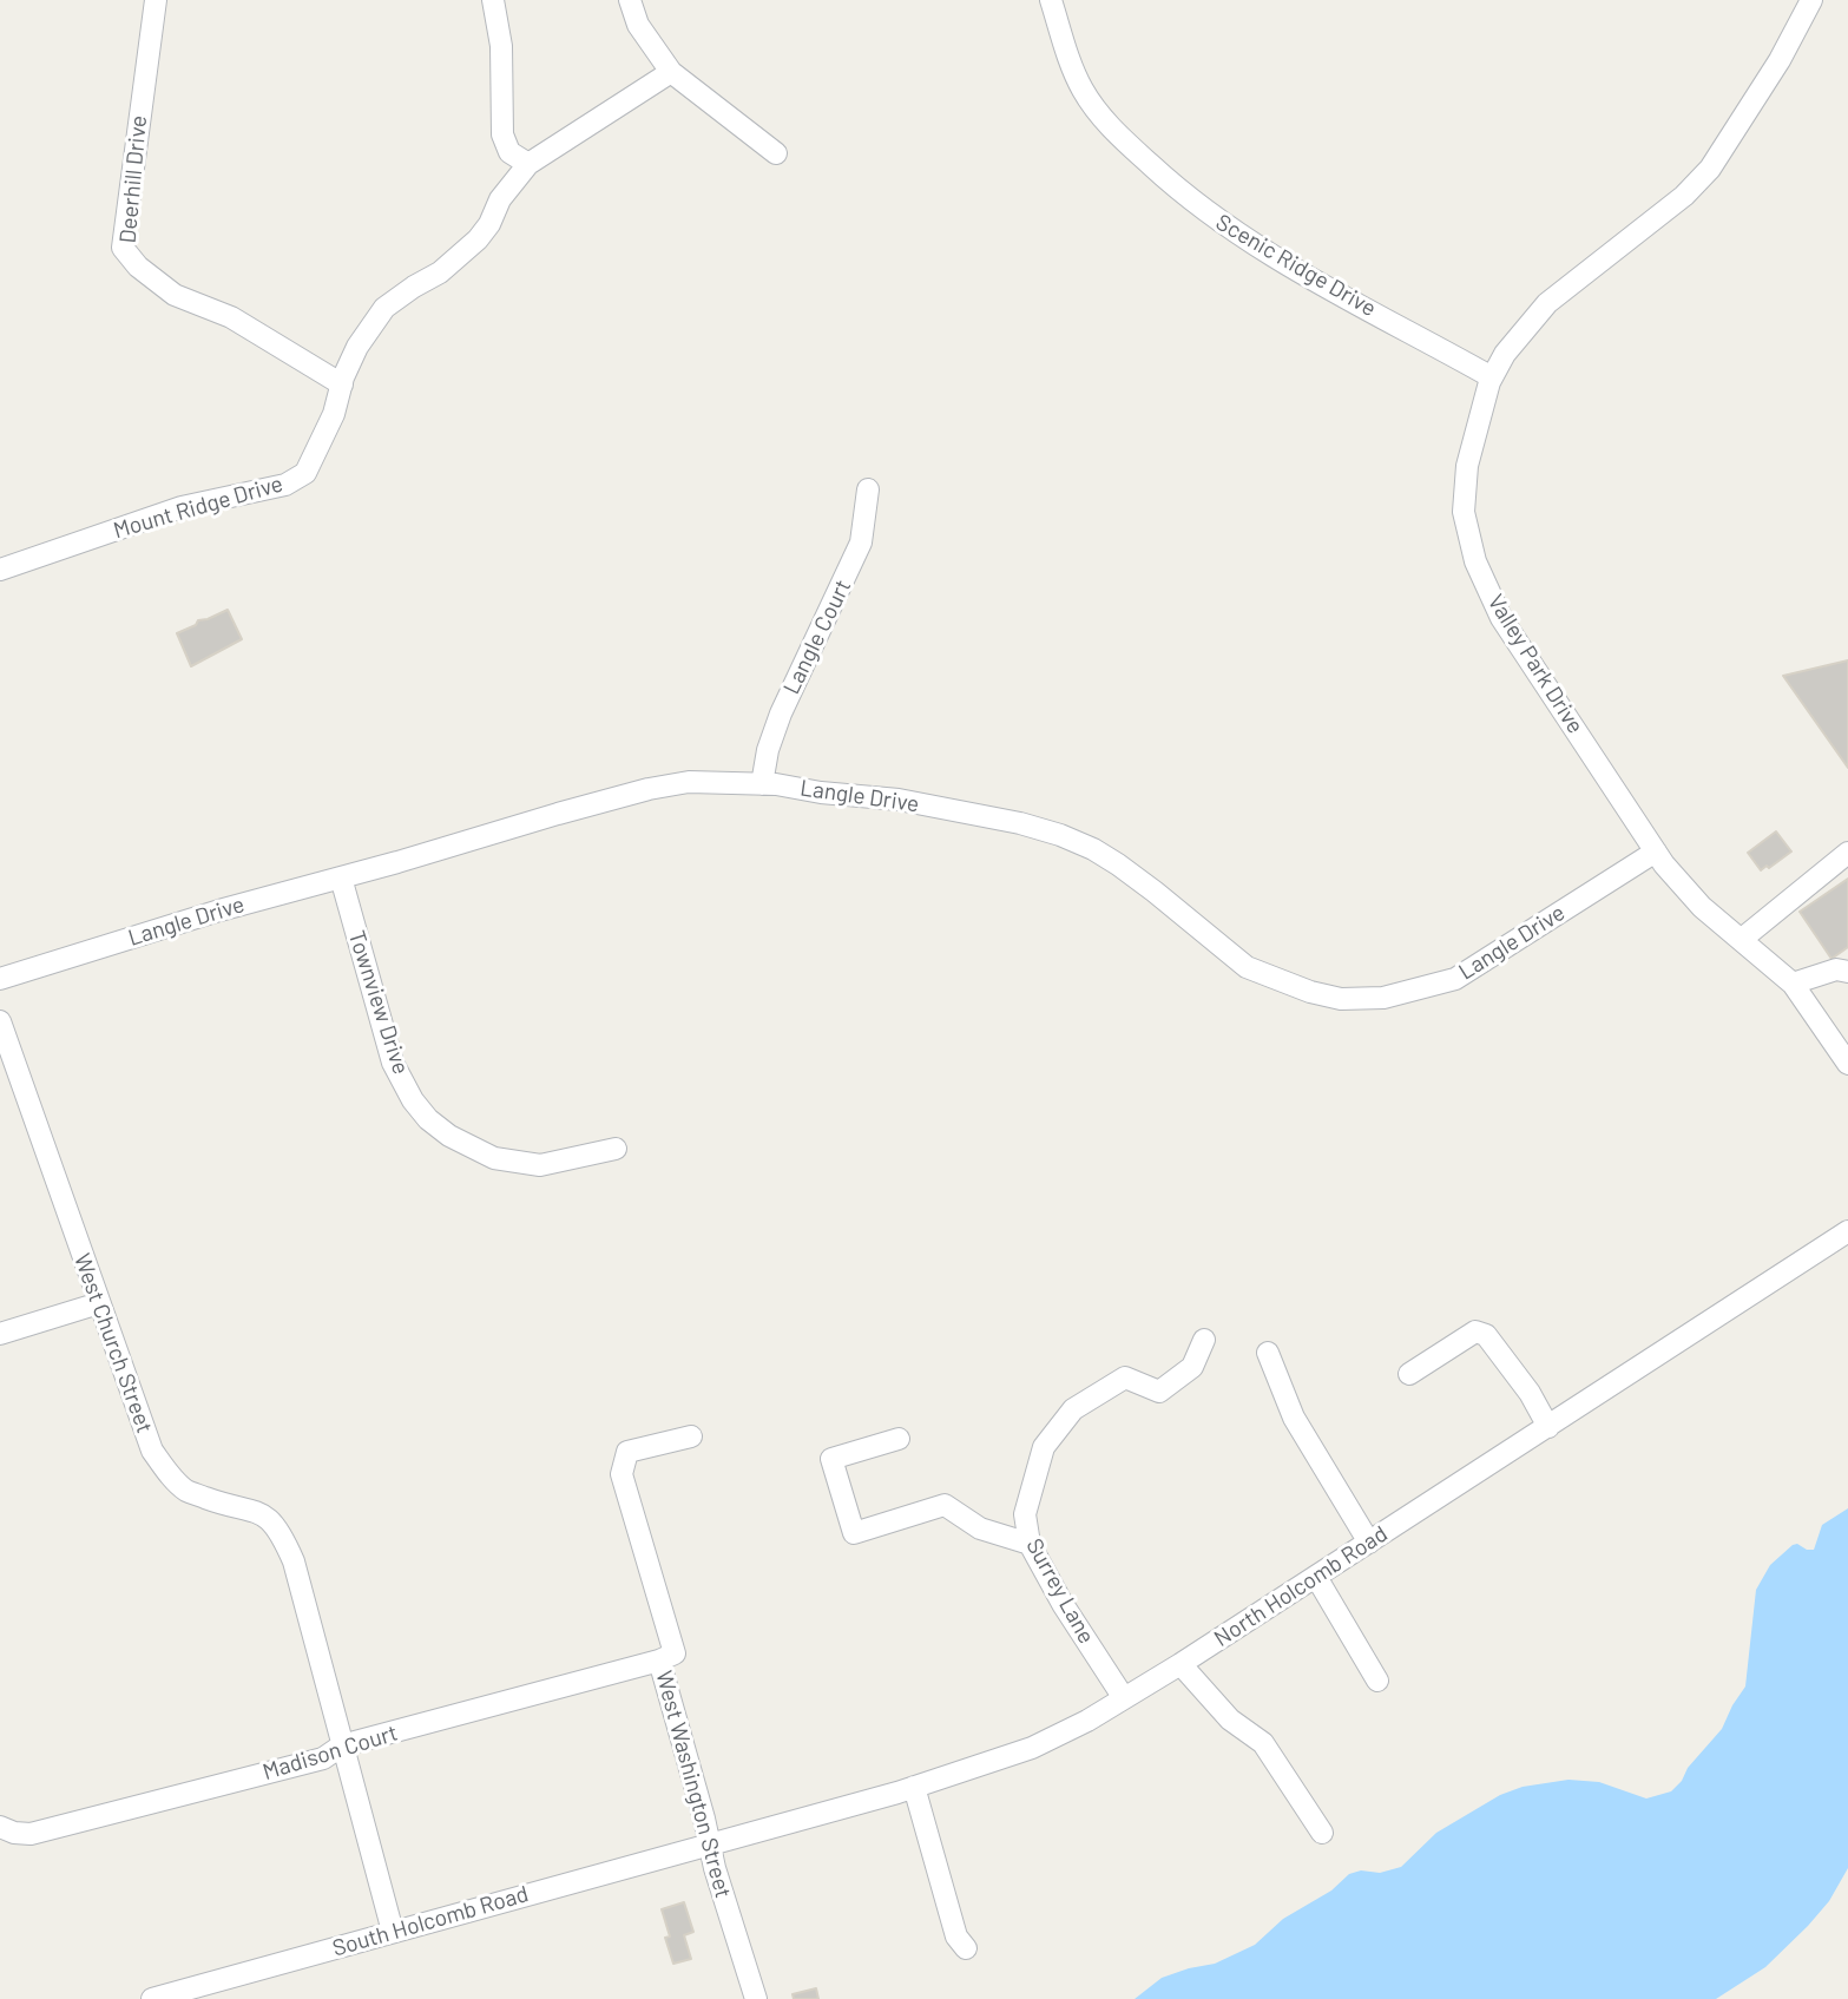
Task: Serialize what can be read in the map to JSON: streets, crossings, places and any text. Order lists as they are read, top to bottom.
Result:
{
  "streets": {
    "street": [
      "Deerhill Drive",
      "Scenic Ridge Drive",
      "Mount Ridge Drive",
      "Langle Court",
      "Valley Park Drive",
      "Langle Drive",
      "Townview Drive",
      "West Church Street",
      "North Holcomb Road",
      "Surrey Lane",
      "Madison Court",
      "West Washington Street",
      "South Holcomb Road"
    ]
  },
  "crossings": [
    ["Deerhill Drive", "Mount Ridge Drive"],
    ["Scenic Ridge Drive", "Valley Park Drive"],
    ["Langle Court", "Langle Drive"],
    ["Valley Park Drive", "Langle Drive"],
    ["Langle Drive", "Townview Drive"],
    ["West Church Street", "Madison Court"],
    ["West Church Street", "South Holcomb Road"],
    ["North Holcomb Road", "Surrey Lane"],
    ["North Holcomb Road", "West Washington Street"],
    ["North Holcomb Road", "South Holcomb Road"],
    ["Madison Court", "West Washington Street"],
    ["West Washington Street", "South Holcomb Road"]
  ]
}
